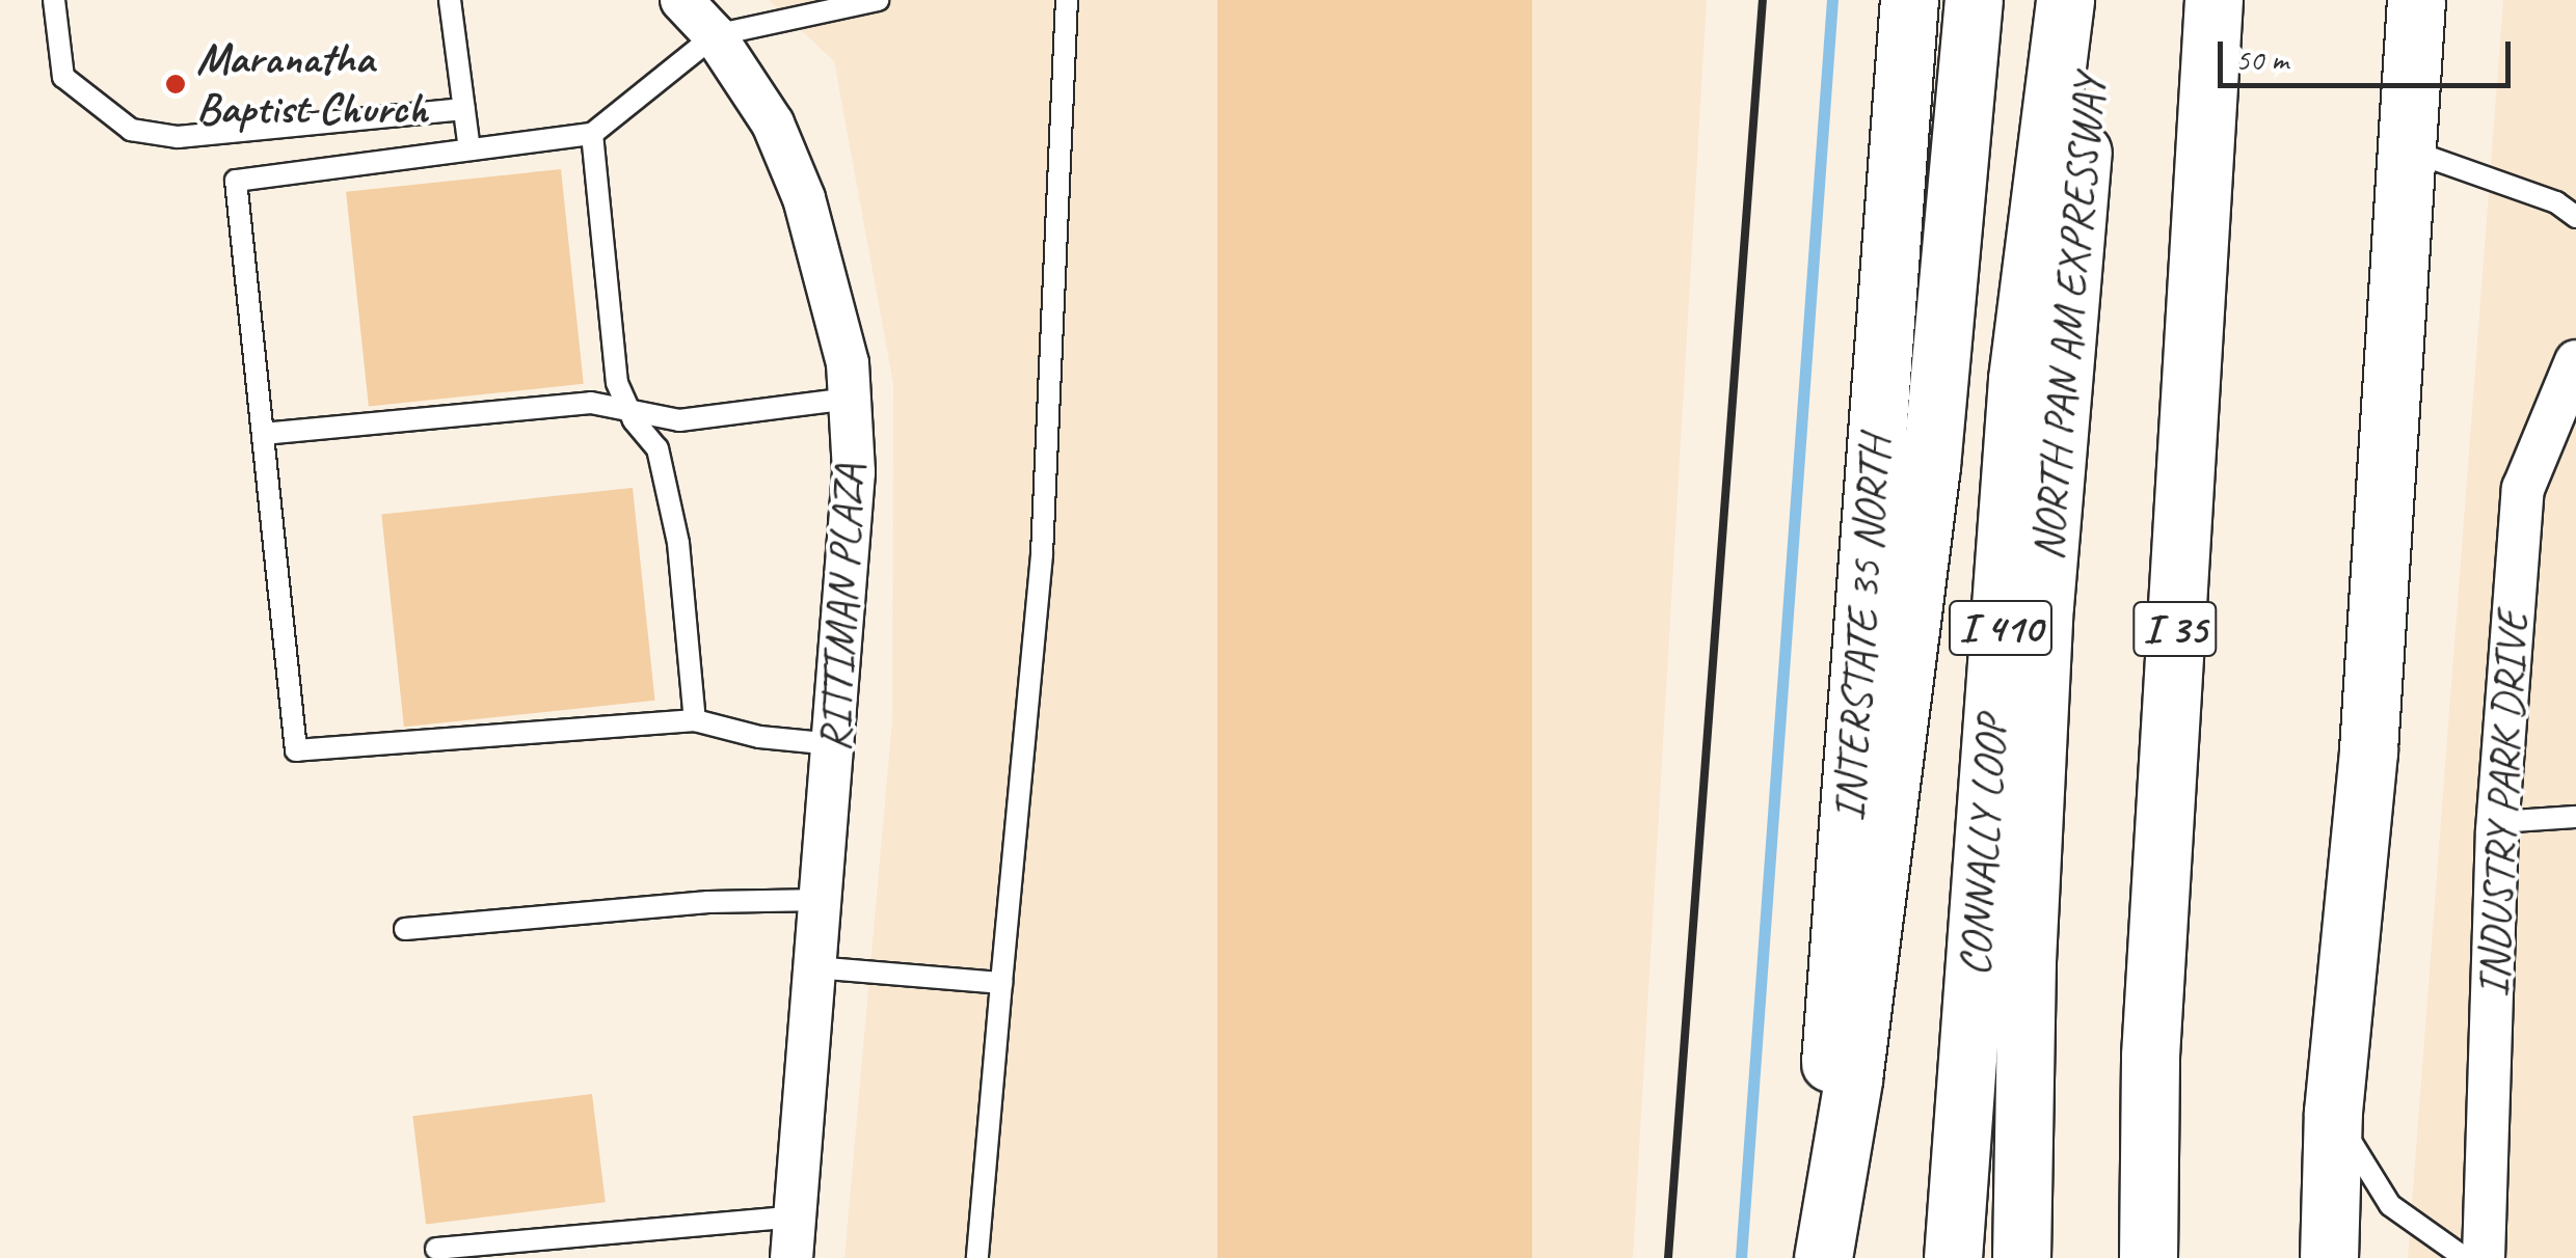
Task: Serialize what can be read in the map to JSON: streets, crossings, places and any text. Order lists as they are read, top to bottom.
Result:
{
  "streets": {
    "main road": [
      "NORTH PAN AM EXPRESSWAY",
      "I 410",
      "INTERSTATE 35 NORTH",
      "I 35",
      "CONNALLY LOOP"
    ],
    "street": ["RITTIMAN PLAZA", "INDUSTRY PARK DRIVE"]
  },
  "places": ["Maranatha Baptist Church"],
  "scale_bar": "50 m"
}
